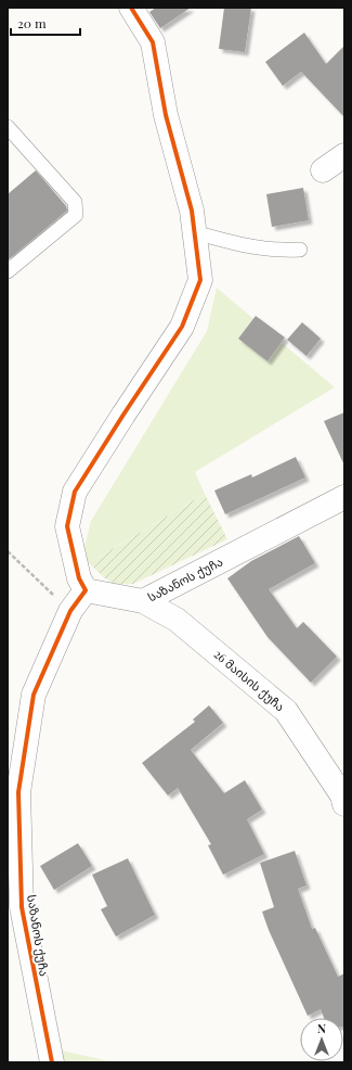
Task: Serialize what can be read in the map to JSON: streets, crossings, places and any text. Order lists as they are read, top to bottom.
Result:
{
  "streets": {
    "street": ["საზანოს ქუჩა", "26 მაისის ქუჩა"]
  },
  "crossings": [
    ["საზანოს ქუჩა", "26 მაისის ქუჩა"]
  ],
  "scale_bar": "20 m",
  "north": "top"
}
